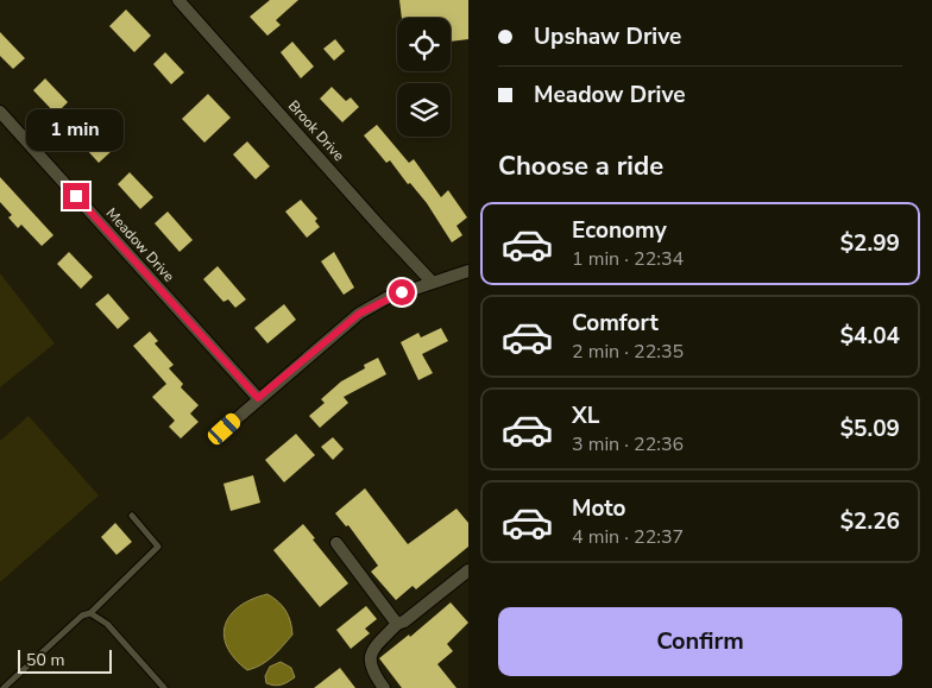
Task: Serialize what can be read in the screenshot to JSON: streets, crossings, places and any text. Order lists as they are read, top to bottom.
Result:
{
  "streets": {
    "street": ["Brook Drive", "Meadow Drive"]
  },
  "scale_bar": "50 m",
  "page": {
    "banner": ["Upshaw Drive", "Meadow Drive"],
    "bubble": "1 min",
    "heading": "Choose a ride",
    "list": [
      {
        "name": "Economy",
        "note": "1 min · 22:34",
        "value": "$2.99"
      },
      {
        "name": "Comfort",
        "note": "2 min · 22:35",
        "value": "$4.04"
      },
      {
        "name": "XL",
        "note": "3 min · 22:36",
        "value": "$5.09"
      },
      {
        "name": "Moto",
        "note": "4 min · 22:37",
        "value": "$2.26"
      }
    ],
    "buttons": "Confirm",
    "scale": "50 m"
  }
}
